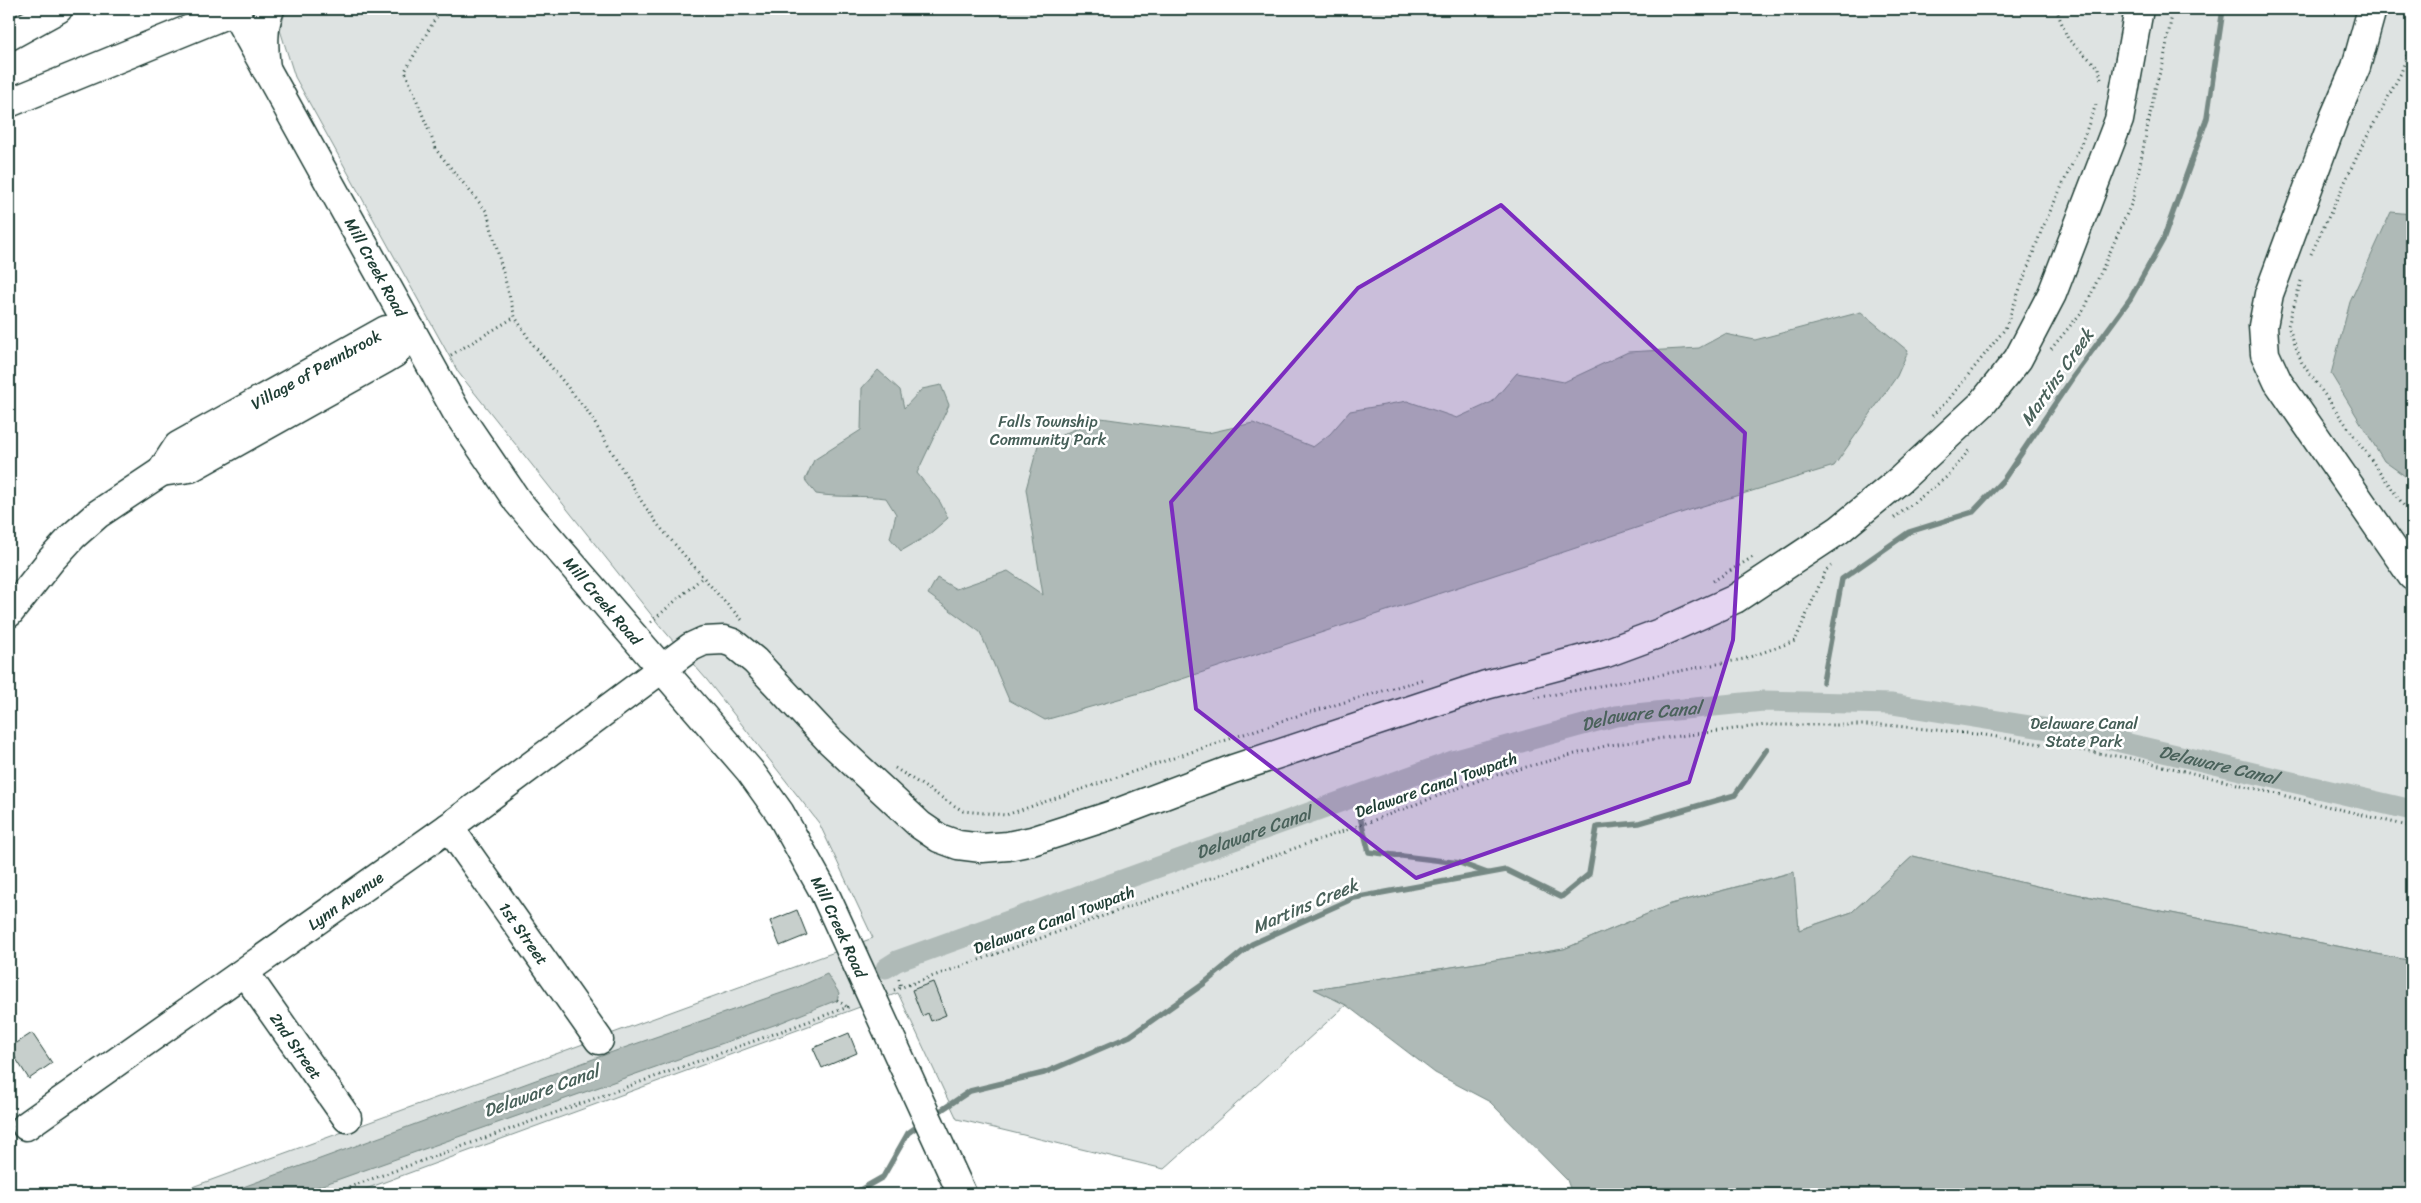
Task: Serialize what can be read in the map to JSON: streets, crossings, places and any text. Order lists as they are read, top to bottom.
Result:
{
  "streets": {
    "main road": [
      "Mill Creek Road",
      "Village of Pennbrook",
      "Lynn Avenue",
      "1st Street",
      "2nd Street"
    ],
    "path": ["Delaware Canal Towpath"]
  },
  "crossings": [
    ["Mill Creek Road", "Village of Pennbrook"],
    ["Mill Creek Road", "Lynn Avenue"],
    ["Lynn Avenue", "1st Street"],
    ["Lynn Avenue", "2nd Street"]
  ],
  "water": ["Martins Creek", "Delaware Canal"],
  "parks": ["Falls Township Community Park", "Delaware Canal State Park"]
}
